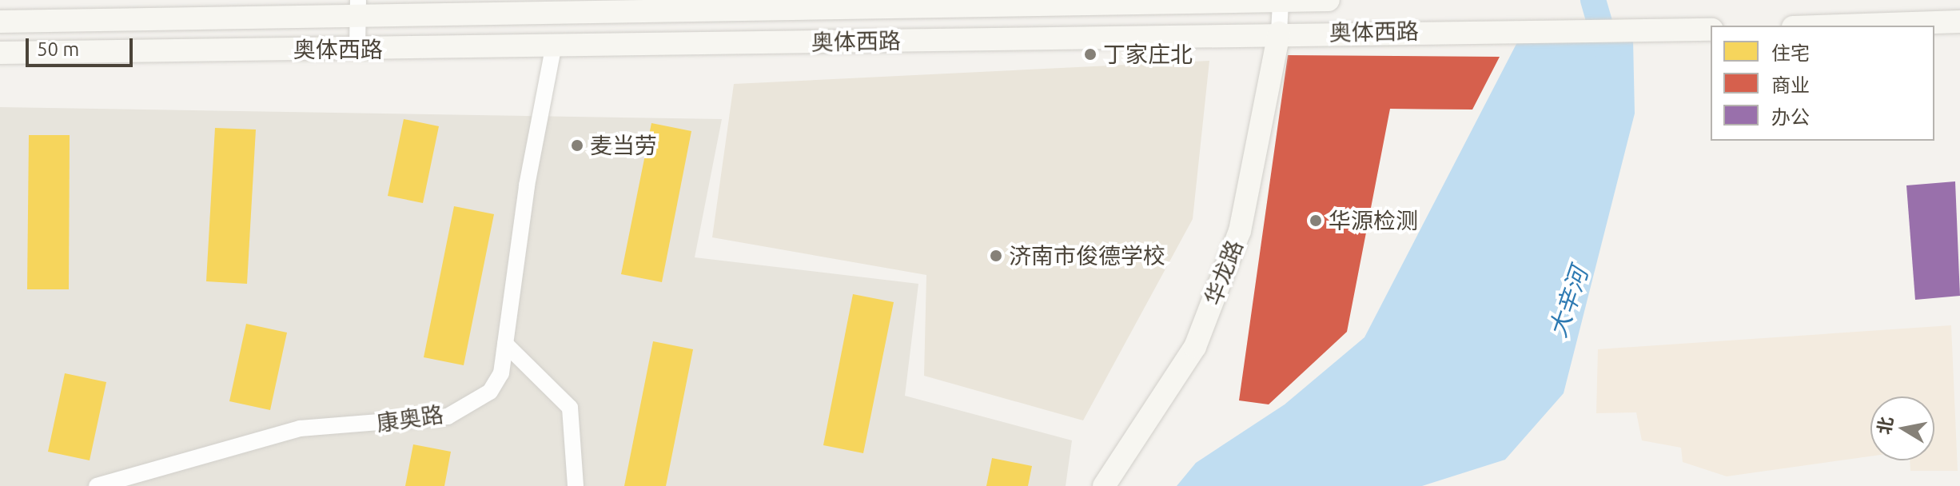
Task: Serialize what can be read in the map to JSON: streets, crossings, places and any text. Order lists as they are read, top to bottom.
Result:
{
  "streets": {
    "main road": ["奥体西路", "华龙路"],
    "street": ["康奥路"]
  },
  "crossings": [
    ["奥体西路", "华龙路"],
    ["奥体西路", "康奥路"]
  ],
  "water": ["大辛河"],
  "places": [
    "丁家庄北",
    "麦当劳",
    "华源检测",
    "济南市俊德学校"
  ],
  "legend": ["住宅", "商业", "办公"],
  "scale_bar": "50 m",
  "north": "left"
}
